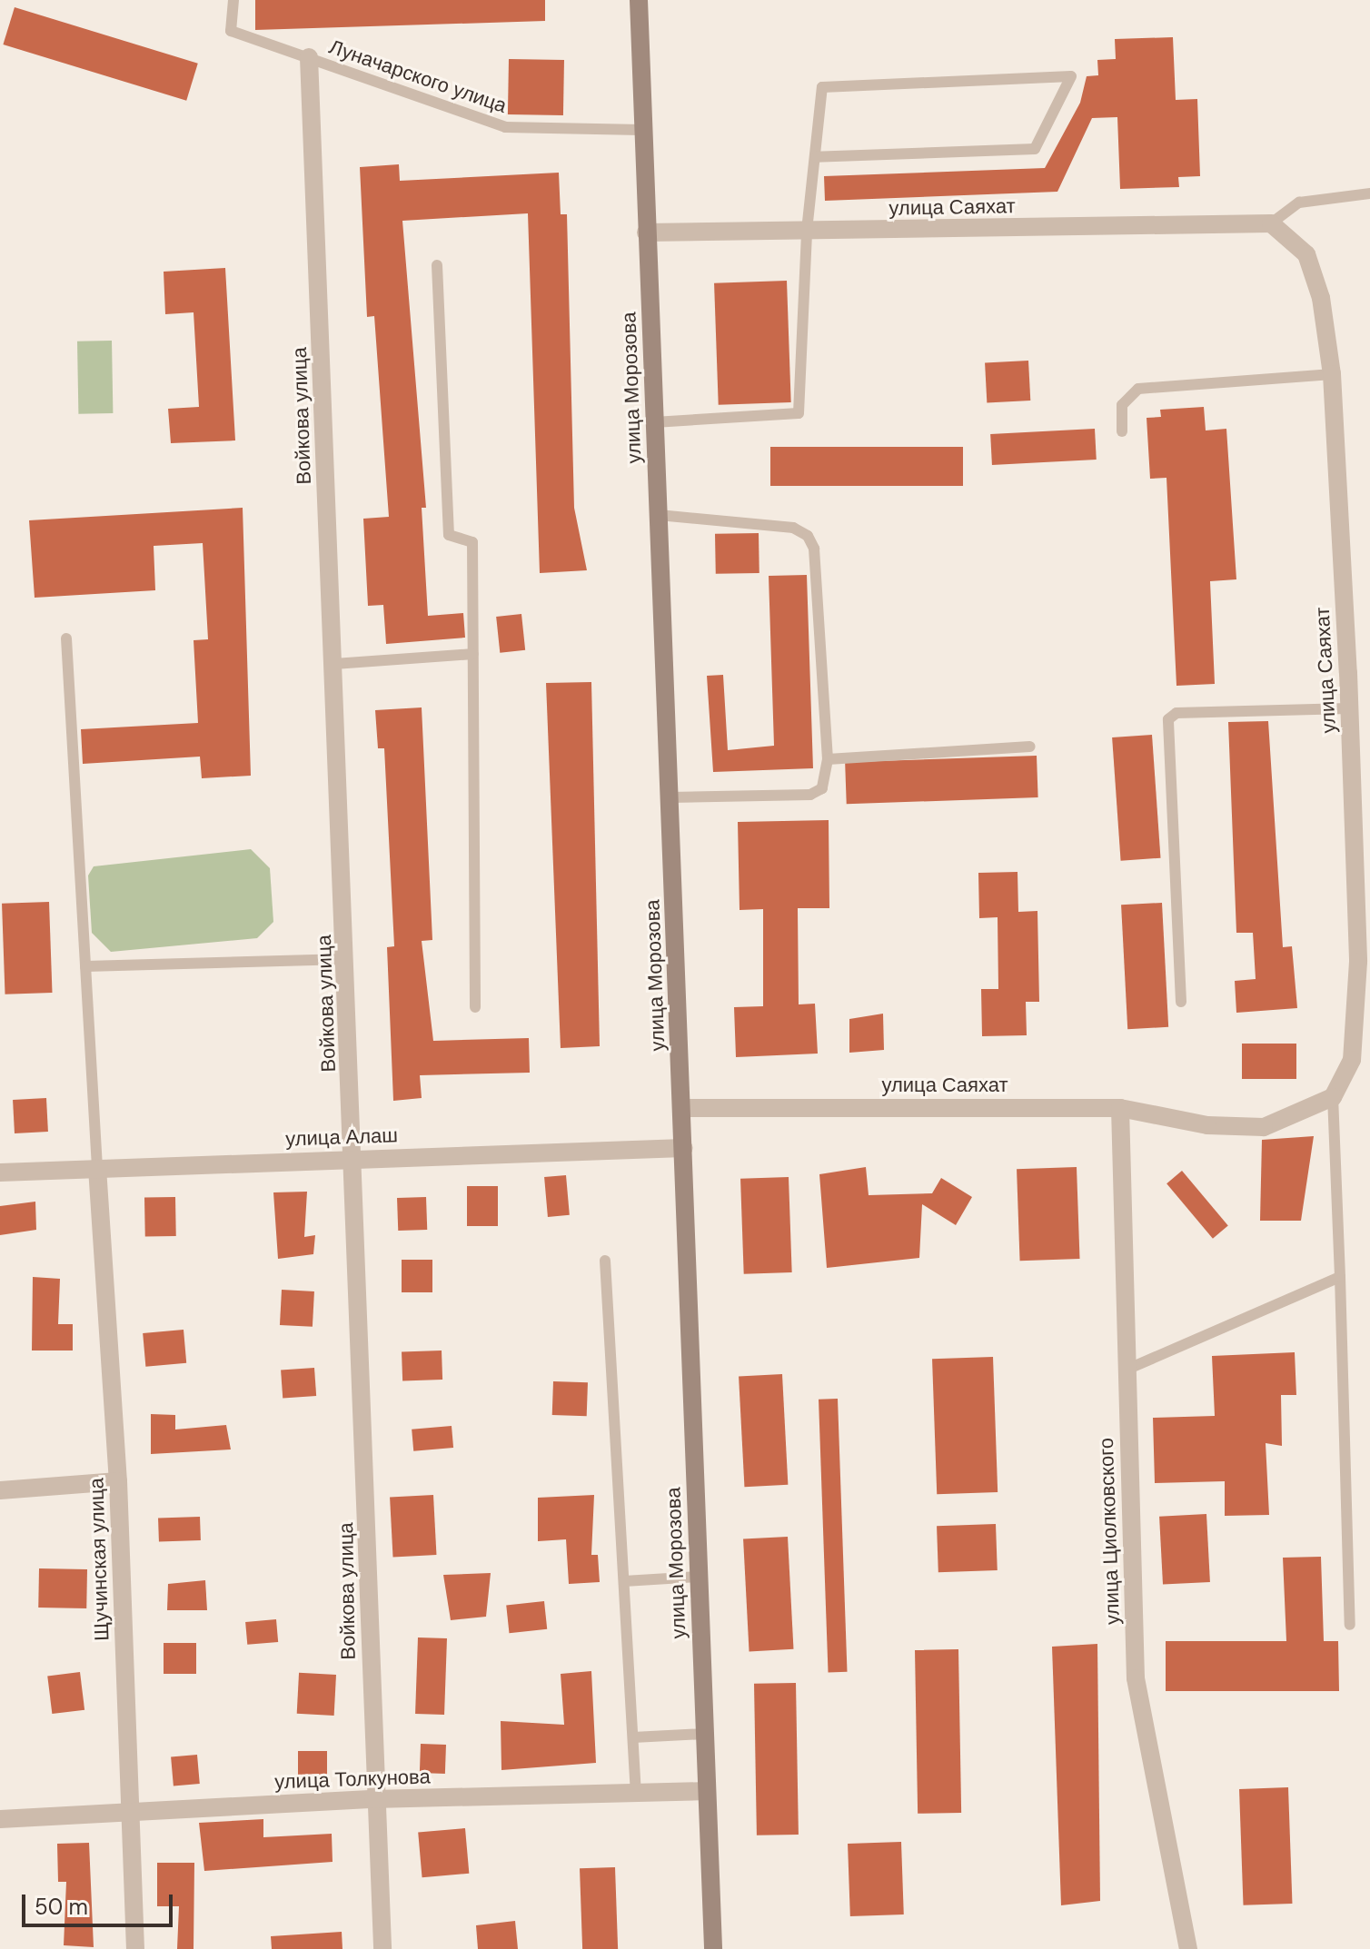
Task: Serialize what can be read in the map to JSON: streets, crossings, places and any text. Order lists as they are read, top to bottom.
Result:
{
  "streets": {
    "main road": ["улица Морозова"],
    "street": [
      "улица Саяхат",
      "Войкова улица",
      "улица Алаш",
      "улица Циолковского",
      "Щучинская улица",
      "улица Толкунова"
    ],
    "lane": ["Луначарского улица"]
  },
  "crossings": [
    ["Луначарского улица", "улица Морозова"],
    ["Луначарского улица", "Войкова улица"],
    ["улица Саяхат", "улица Морозова"],
    ["улица Саяхат", "улица Циолковского"],
    ["улица Морозова", "улица Алаш"],
    ["улица Морозова", "улица Толкунова"],
    ["Войкова улица", "улица Алаш"],
    ["Войкова улица", "улица Толкунова"],
    ["улица Алаш", "Щучинская улица"],
    ["Щучинская улица", "улица Толкунова"]
  ],
  "scale_bar": "50 m"
}
